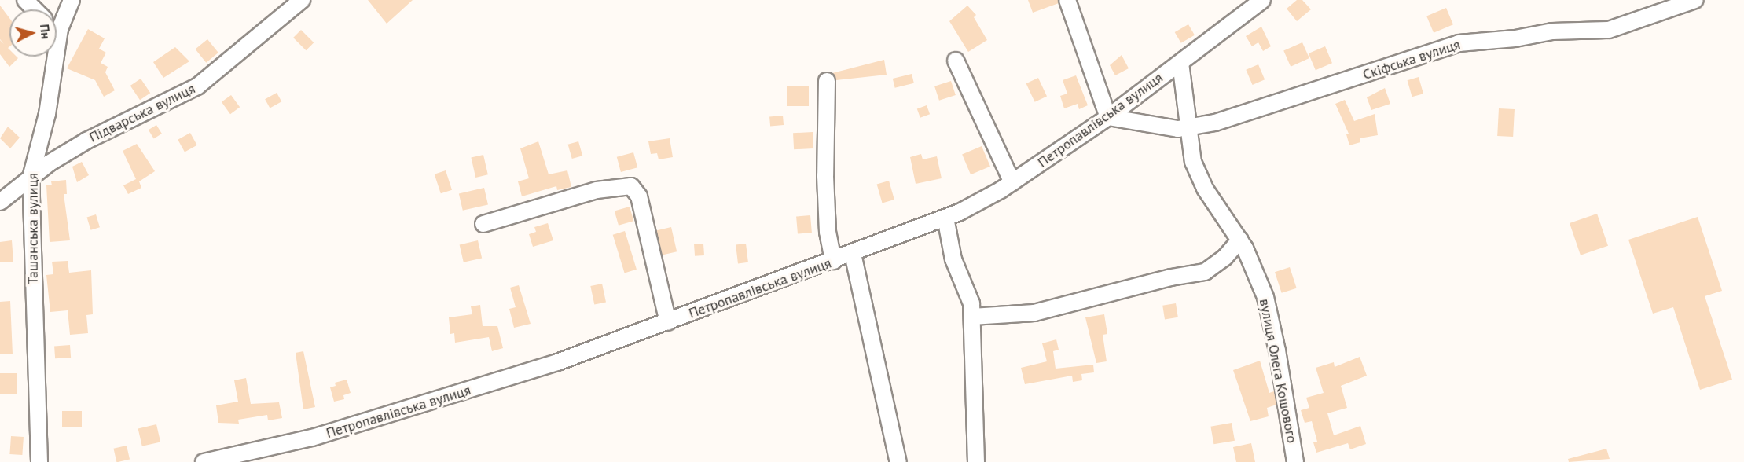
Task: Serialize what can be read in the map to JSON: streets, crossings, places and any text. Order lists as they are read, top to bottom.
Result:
{
  "streets": {
    "street": [
      "Скіфська вулиця",
      "Підварська вулиця",
      "Петропавлівська вулиця",
      "Ташанська вулиця",
      "вулиця Олега Кошового"
    ]
  },
  "crossings": [
    ["Скіфська вулиця", "вулиця Олега Кошового"],
    ["Підварська вулиця", "Ташанська вулиця"],
    ["Петропавлівська вулиця", "вулиця Олега Кошового"]
  ],
  "north": "right"
}
